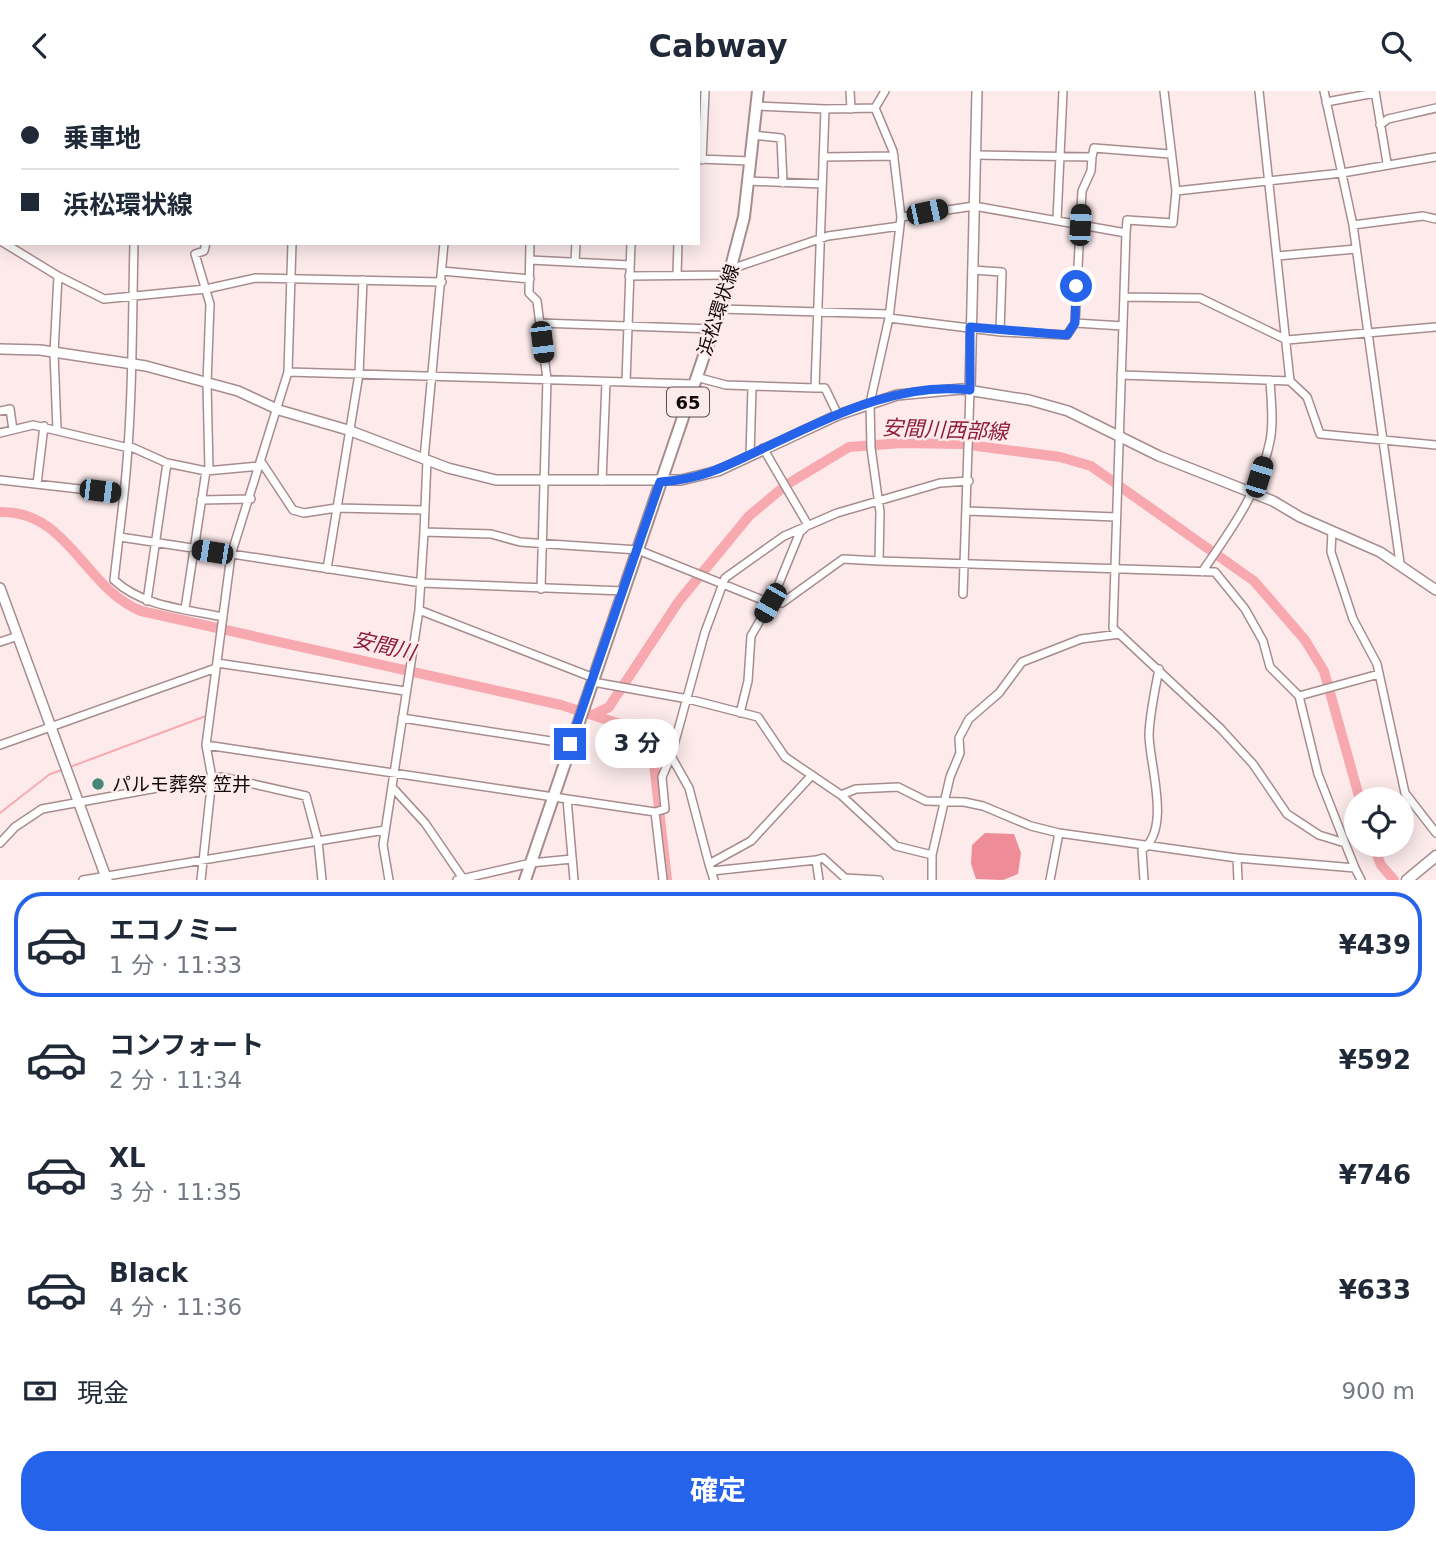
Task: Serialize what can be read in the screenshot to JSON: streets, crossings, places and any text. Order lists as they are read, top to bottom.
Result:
{
  "streets": {
    "main road": ["浜松環状線", "65"]
  },
  "water": ["安間川西部線", "安間川"],
  "places": ["パルモ葬祭 笠井"],
  "page": {
    "header": "Cabway",
    "banner": ["乗車地", "浜松環状線"],
    "bubble": "3 分",
    "list": [
      {
        "name": "エコノミー",
        "note": "1 分 · 11:33",
        "value": "¥439"
      },
      {
        "name": "コンフォート",
        "note": "2 分 · 11:34",
        "value": "¥592"
      },
      {
        "name": "XL",
        "note": "3 分 · 11:35",
        "value": "¥746"
      },
      {
        "name": "Black",
        "note": "4 分 · 11:36",
        "value": "¥633"
      }
    ],
    "pay": ["現金", "900 m"],
    "buttons": "確定"
  }
}
